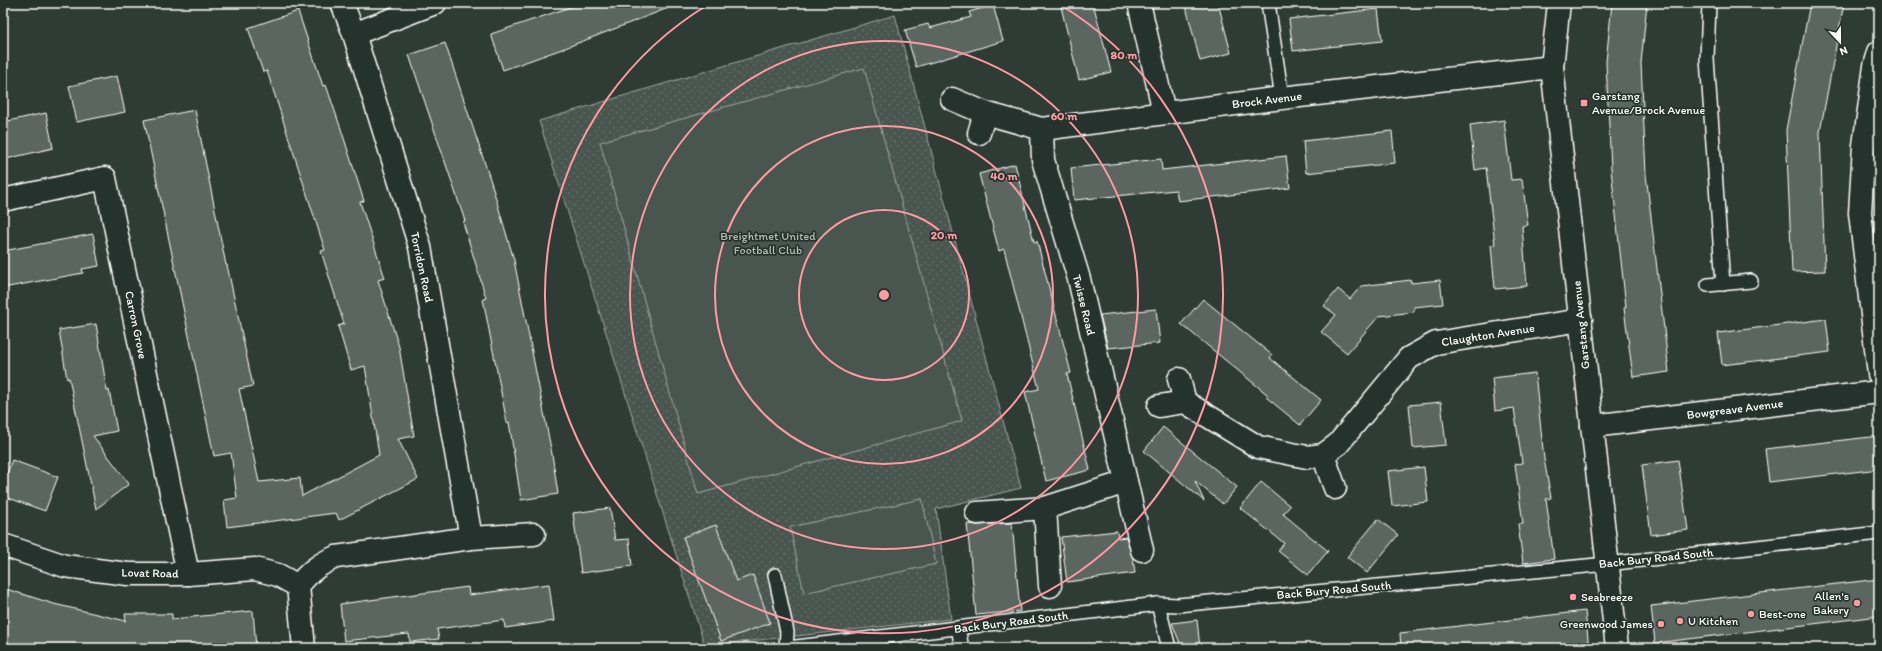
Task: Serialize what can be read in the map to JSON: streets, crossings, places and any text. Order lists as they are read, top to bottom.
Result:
{
  "streets": {
    "street": [
      "Brock Avenue",
      "Torridon Road",
      "Twisse Road",
      "Carron Grove",
      "Garstang Avenue",
      "Claughton Avenue",
      "Bowgreave Avenue",
      "Lovat Road"
    ],
    "lane": ["Back Bury Road South"]
  },
  "crossings": [
    ["Brock Avenue", "Twisse Road"],
    ["Brock Avenue", "Garstang Avenue"],
    ["Carron Grove", "Lovat Road"],
    ["Garstang Avenue", "Claughton Avenue"],
    ["Garstang Avenue", "Bowgreave Avenue"],
    ["Garstang Avenue", "Back Bury Road South"]
  ],
  "parks": ["Breightmet United Football Club"],
  "places": {
    "transit": ["Garstang Avenue/Brock Avenue"],
    "other": [
      "Seabreeze",
      "Allen's Bakery",
      "Best-one",
      "U Kitchen",
      "Greenwood James"
    ]
  },
  "north": "bottom",
  "rings": [
    "80 m",
    "60 m",
    "40 m",
    "20 m"
  ]
}
